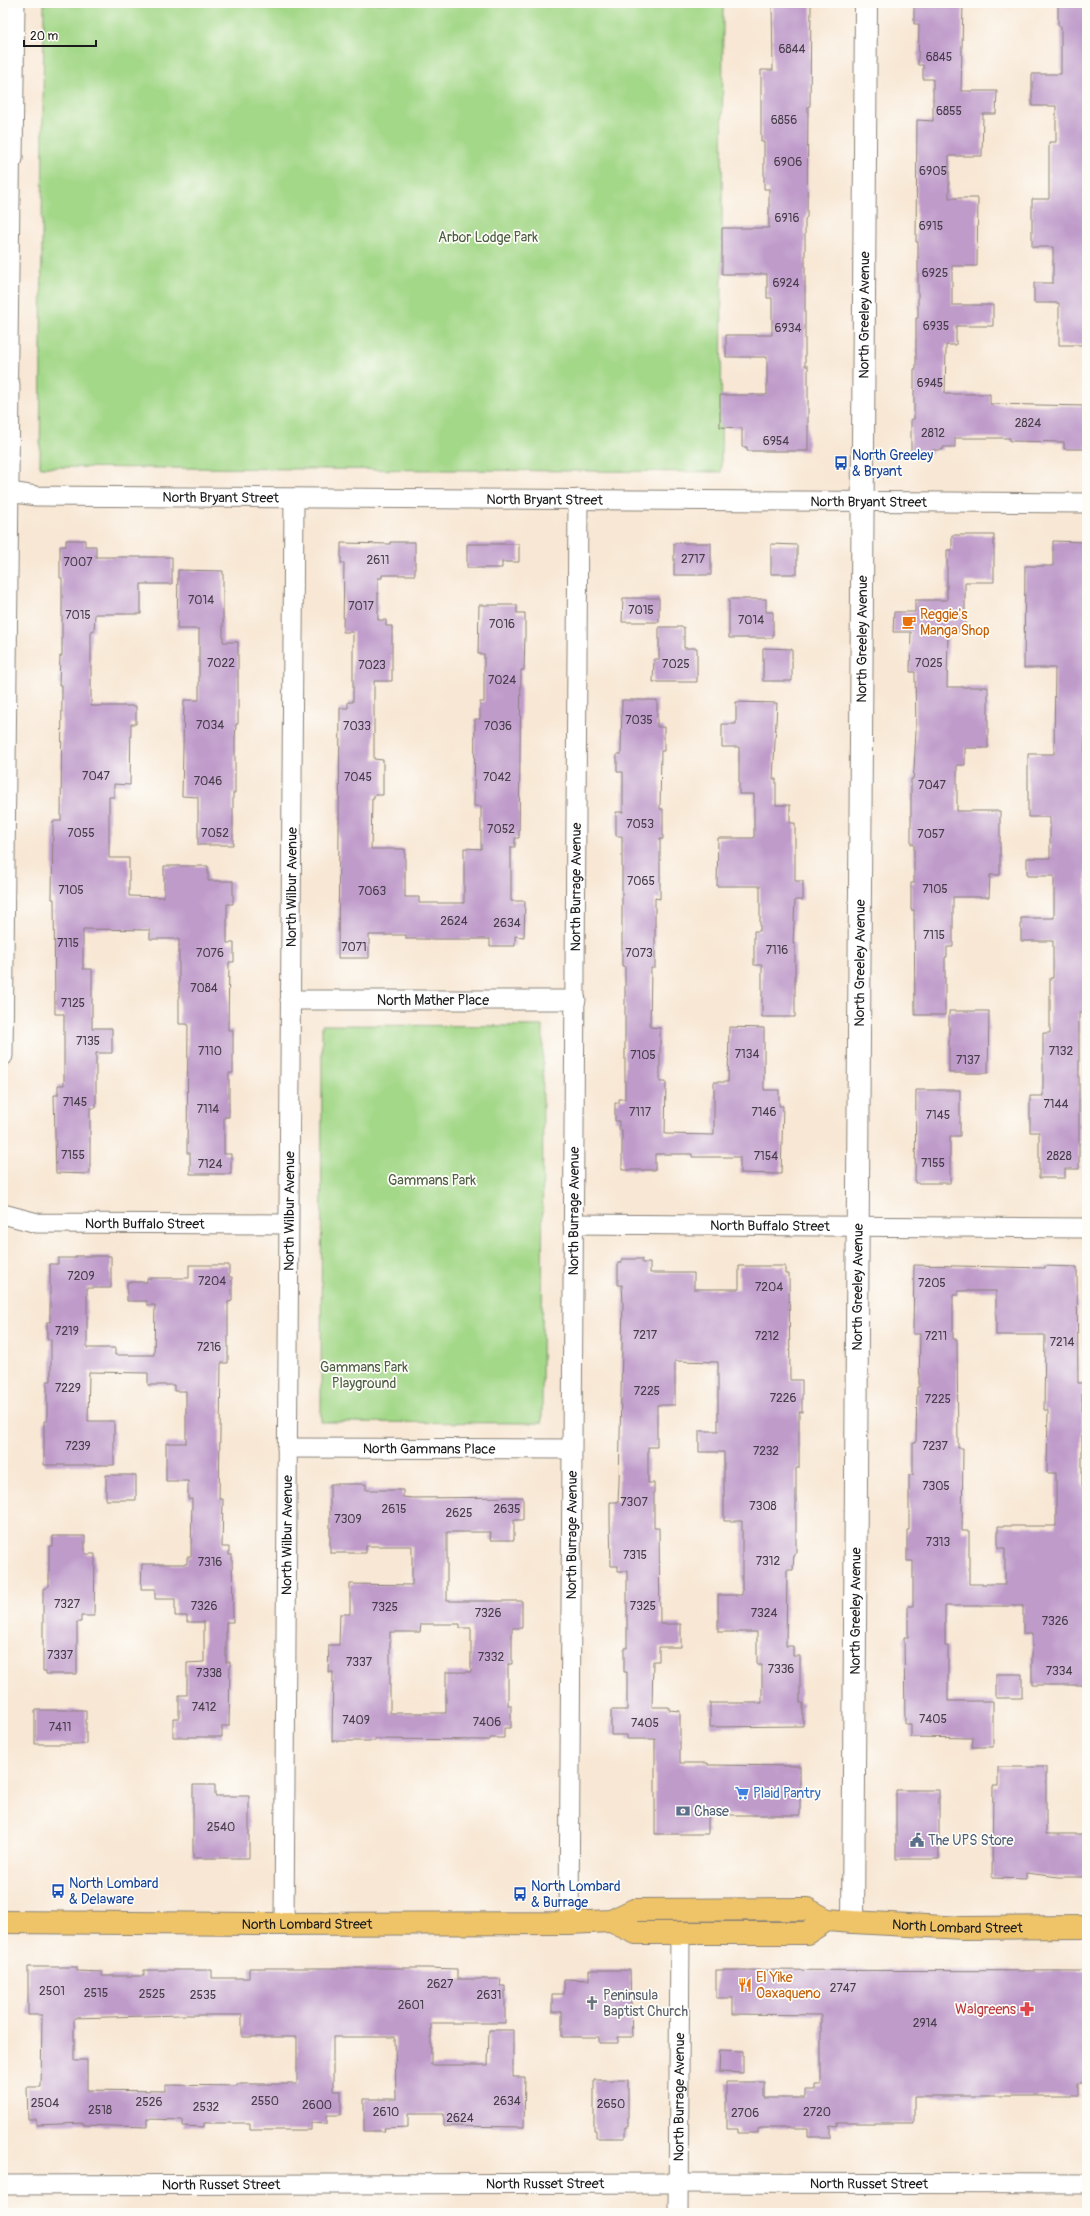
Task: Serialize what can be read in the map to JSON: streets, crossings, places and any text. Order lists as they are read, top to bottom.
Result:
{
  "streets": {
    "main road": ["North Lombard Street"],
    "street": [
      "North Greeley Avenue",
      "North Bryant Street",
      "North Wilbur Avenue",
      "North Burrage Avenue",
      "North Mather Place",
      "North Buffalo Street",
      "North Gammans Place",
      "North Russet Street"
    ]
  },
  "crossings": [
    ["North Greeley Avenue", "North Bryant Street"],
    ["North Greeley Avenue", "North Buffalo Street"],
    ["North Greeley Avenue", "North Lombard Street"],
    ["North Bryant Street", "North Wilbur Avenue"],
    ["North Bryant Street", "North Burrage Avenue"],
    ["North Wilbur Avenue", "North Mather Place"],
    ["North Wilbur Avenue", "North Buffalo Street"],
    ["North Wilbur Avenue", "North Gammans Place"],
    ["North Wilbur Avenue", "North Lombard Street"],
    ["North Burrage Avenue", "North Mather Place"],
    ["North Burrage Avenue", "North Buffalo Street"],
    ["North Burrage Avenue", "North Gammans Place"],
    ["North Burrage Avenue", "North Lombard Street"],
    ["North Burrage Avenue", "North Russet Street"]
  ],
  "parks": ["Arbor Lodge Park", "Gammans Park", "Gammans Park Playground"],
  "places": {
    "bus stop": ["North Greeley & Bryant", "North Lombard & Delaware", "North Lombard & Burrage"],
    "cafe": ["Reggie's Manga Shop"],
    "supermarket": ["Plaid Pantry"],
    "bank": ["Chase"],
    "public building": ["The UPS Store"],
    "restaurant": ["El Yike Oaxaqueno"],
    "church": ["Peninsula Baptist Church"],
    "pharmacy": ["Walgreens"]
  },
  "house_numbers": [
    "6844",
    "6845",
    "6855",
    "6856",
    "6906",
    "6905",
    "6916",
    "6915",
    "6925",
    "6924",
    "6935",
    "6934",
    "6945",
    "2824",
    "2812",
    "6954",
    "2717",
    "2611",
    "7007",
    "7014",
    "7017",
    "7015",
    "7015",
    "7014",
    "7016",
    "7022",
    "7025",
    "7025",
    "7023",
    "7024",
    "7035",
    "7034",
    "7033",
    "7036",
    "7047",
    "7045",
    "7042",
    "7046",
    "7047",
    "7053",
    "7052",
    "7055",
    "7052",
    "7057",
    "7065",
    "7105",
    "7105",
    "7063",
    "2624",
    "2634",
    "7115",
    "7115",
    "7071",
    "7116",
    "7076",
    "7073",
    "7084",
    "7125",
    "7135",
    "7110",
    "7132",
    "7134",
    "7105",
    "7137",
    "7145",
    "7144",
    "7114",
    "7117",
    "7146",
    "7145",
    "7155",
    "7154",
    "2828",
    "7155",
    "7124",
    "7209",
    "7204",
    "7205",
    "7204",
    "7219",
    "7217",
    "7212",
    "7211",
    "7214",
    "7216",
    "7229",
    "7225",
    "7226",
    "7225",
    "7239",
    "7237",
    "7232",
    "7305",
    "7307",
    "7308",
    "2615",
    "2635",
    "2625",
    "7309",
    "7313",
    "7315",
    "7312",
    "7316",
    "7327",
    "7326",
    "7325",
    "7325",
    "7326",
    "7324",
    "7326",
    "7337",
    "7332",
    "7337",
    "7336",
    "7334",
    "7338",
    "7412",
    "7405",
    "7409",
    "7406",
    "7405",
    "7411",
    "2540",
    "2627",
    "2747",
    "2501",
    "2515",
    "2525",
    "2535",
    "2631",
    "2601",
    "2914",
    "2550",
    "2634",
    "2526",
    "2504",
    "2650",
    "2600",
    "2532",
    "2518",
    "2610",
    "2720",
    "2706",
    "2624"
  ],
  "scale_bar": "20 m"
}
